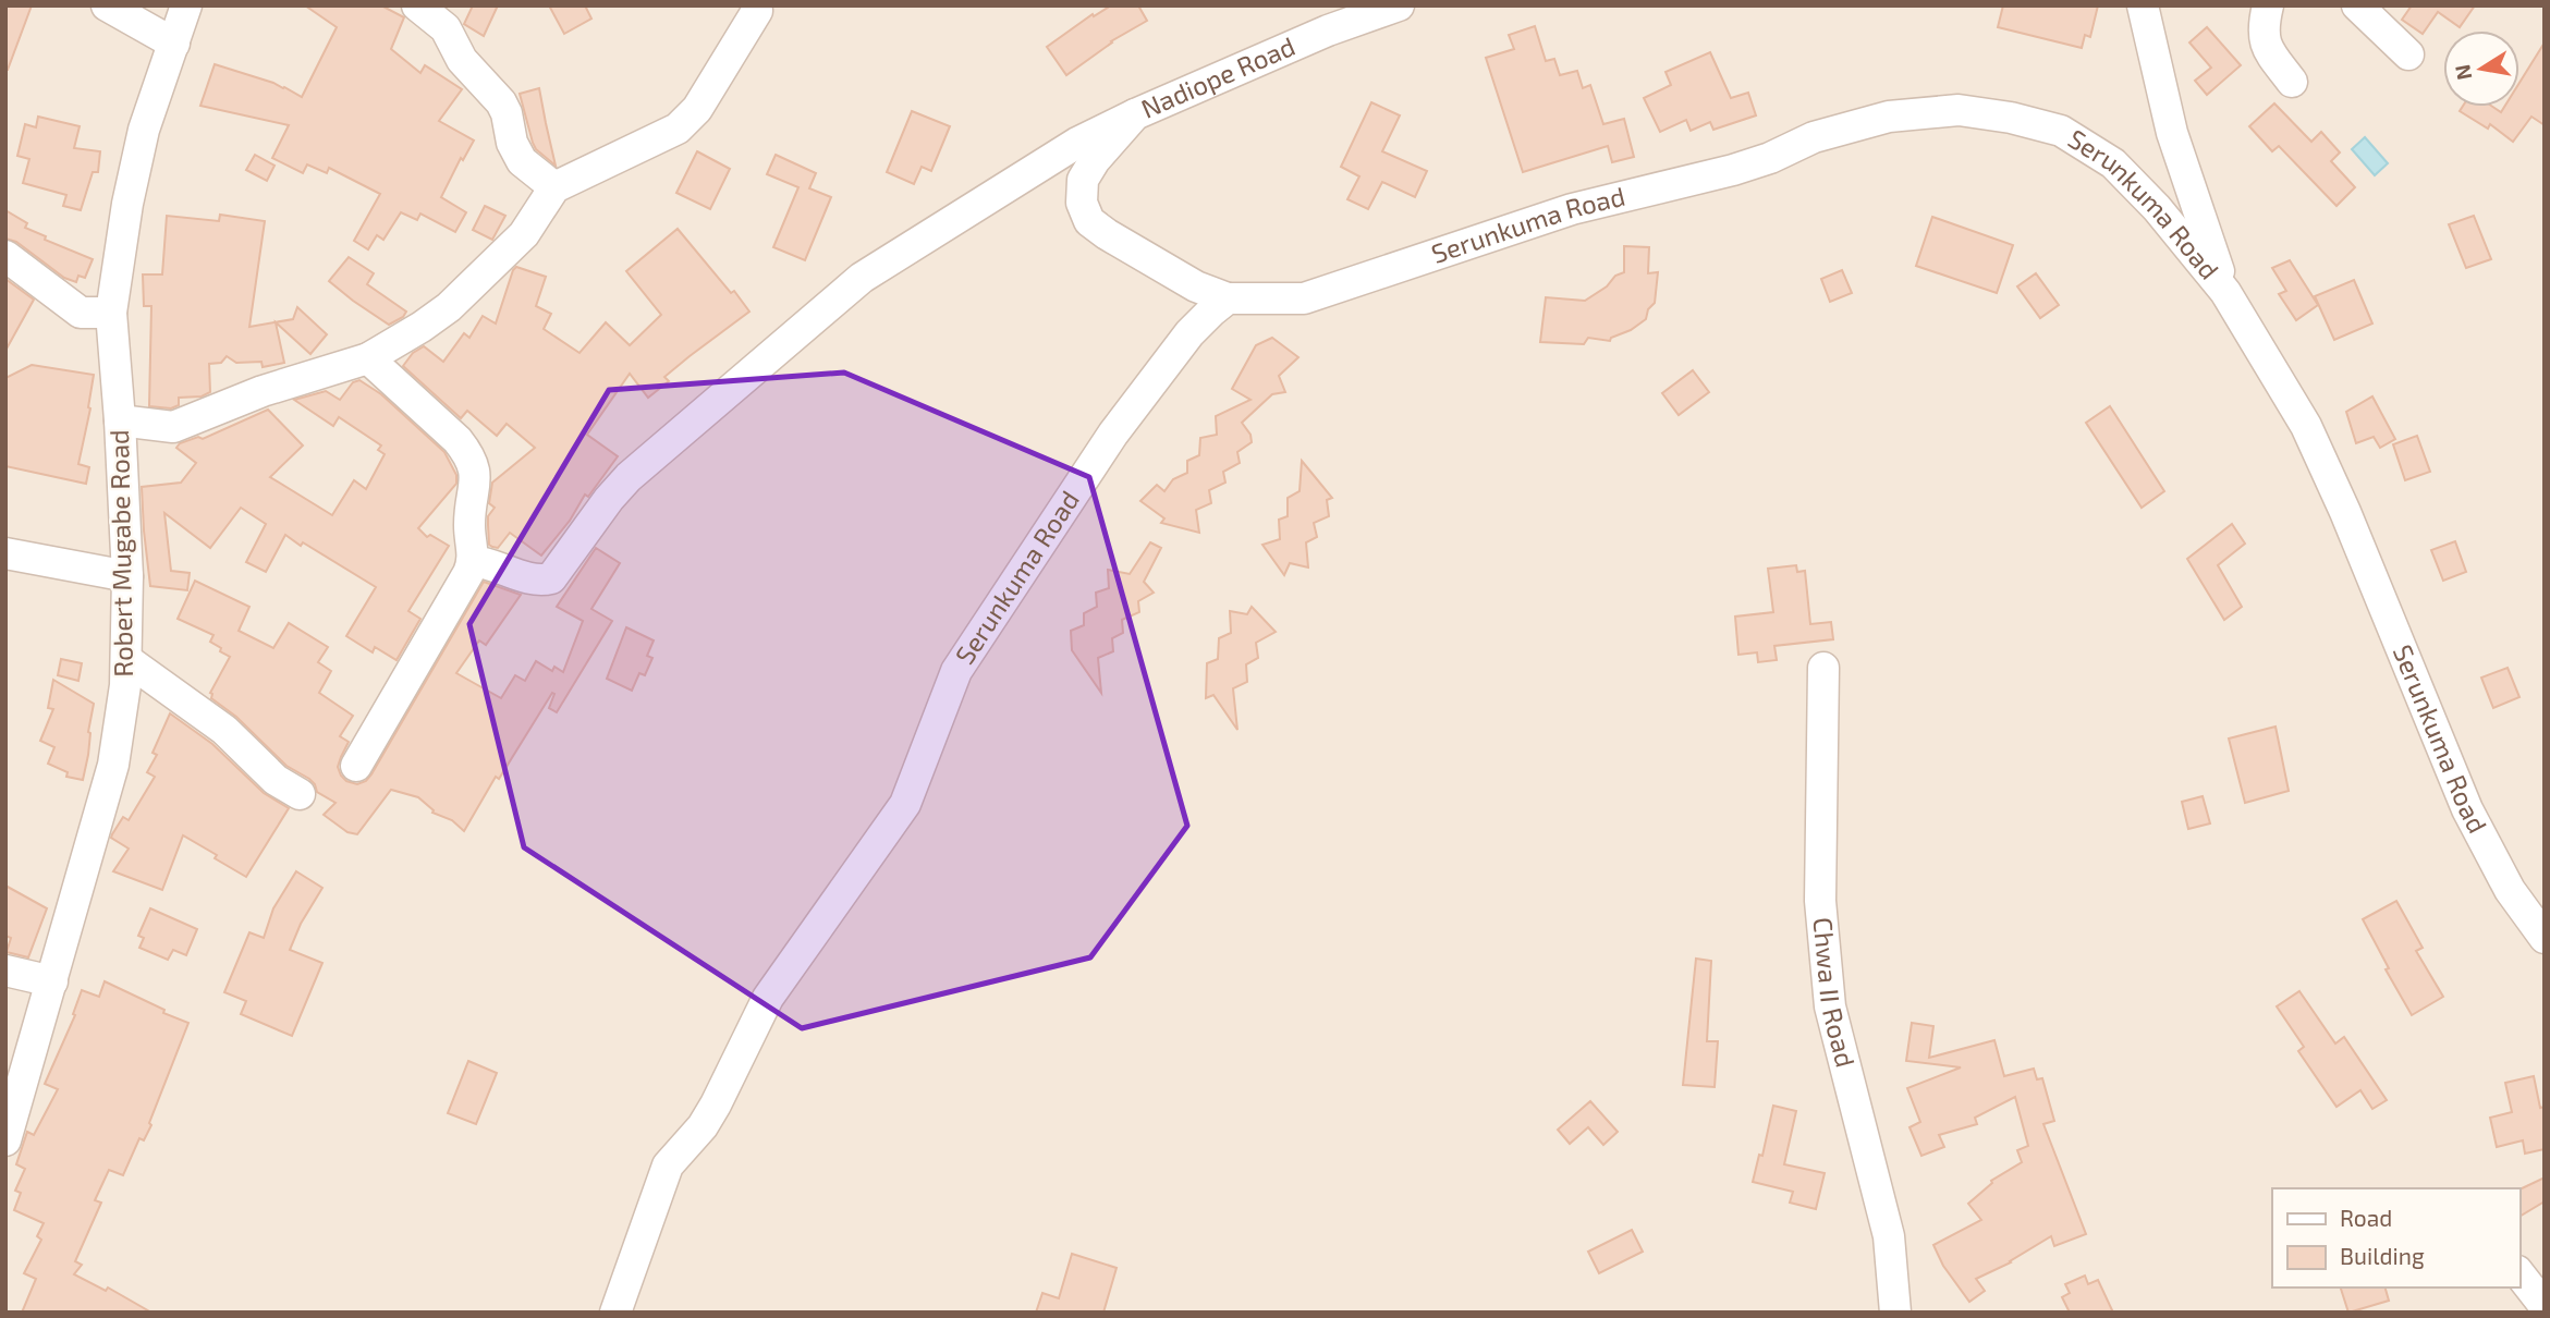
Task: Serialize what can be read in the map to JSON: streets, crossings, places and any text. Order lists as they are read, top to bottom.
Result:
{
  "streets": {
    "street": [
      "Nadiope Road",
      "Serunkuma Road",
      "Robert Mugabe Road",
      "Chwa II Road"
    ]
  },
  "crossings": [
    ["Nadiope Road", "Serunkuma Road"]
  ],
  "legend": ["Road", "Building"],
  "north": "left"
}
